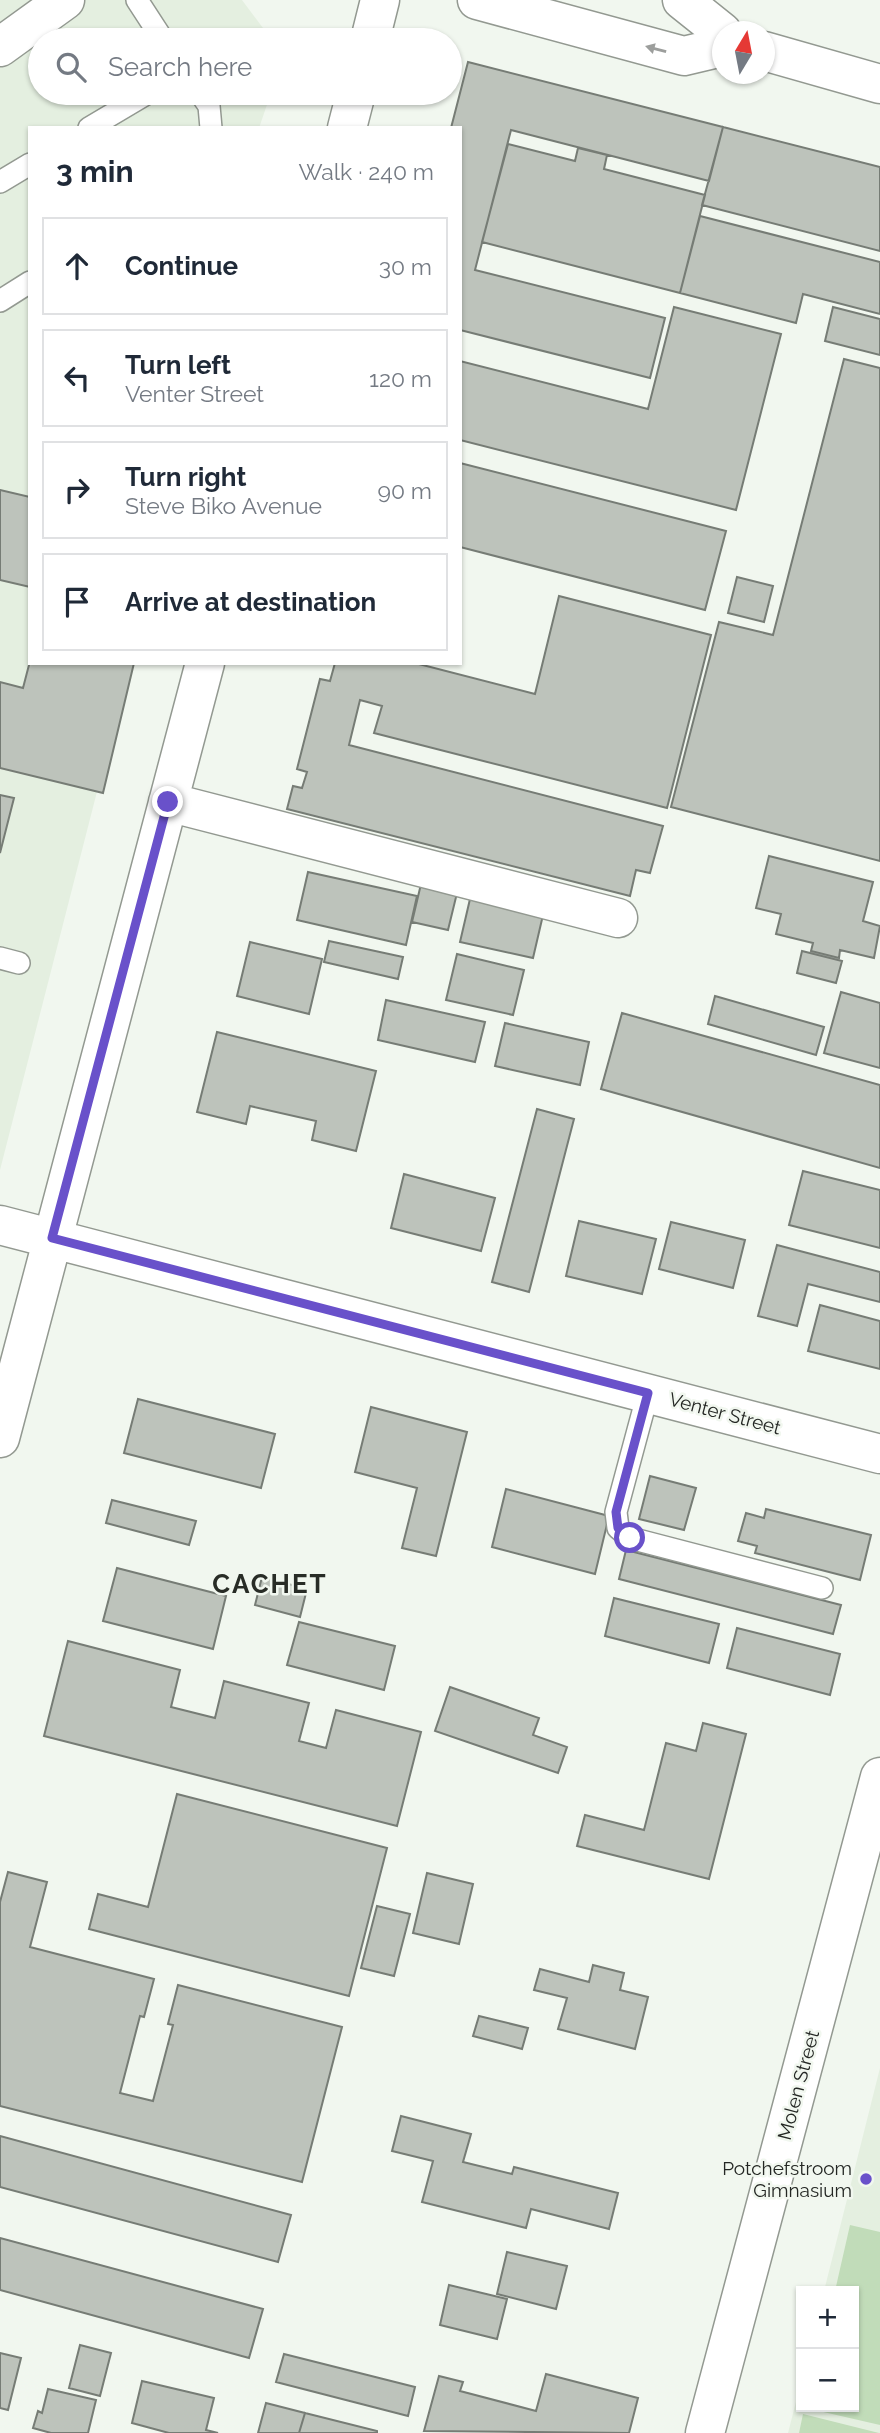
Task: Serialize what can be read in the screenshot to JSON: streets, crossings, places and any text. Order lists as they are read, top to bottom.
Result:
{
  "streets": {
    "street": ["Venter Street", "Molen Street"]
  },
  "districts": ["CACHET"],
  "places": ["Potchefstroom Gimnasium"],
  "north": "top",
  "page": {
    "search": "Search here",
    "heading": ["3 min", "Walk · 240 m"],
    "list": [
      ["Continue", "30 m"],
      ["Turn left", "Venter Street", "120 m"],
      ["Turn right", "Steve Biko Avenue", "90 m"],
      "Arrive at destination"
    ],
    "map_buttons": ["+", "−"]
  }
}
